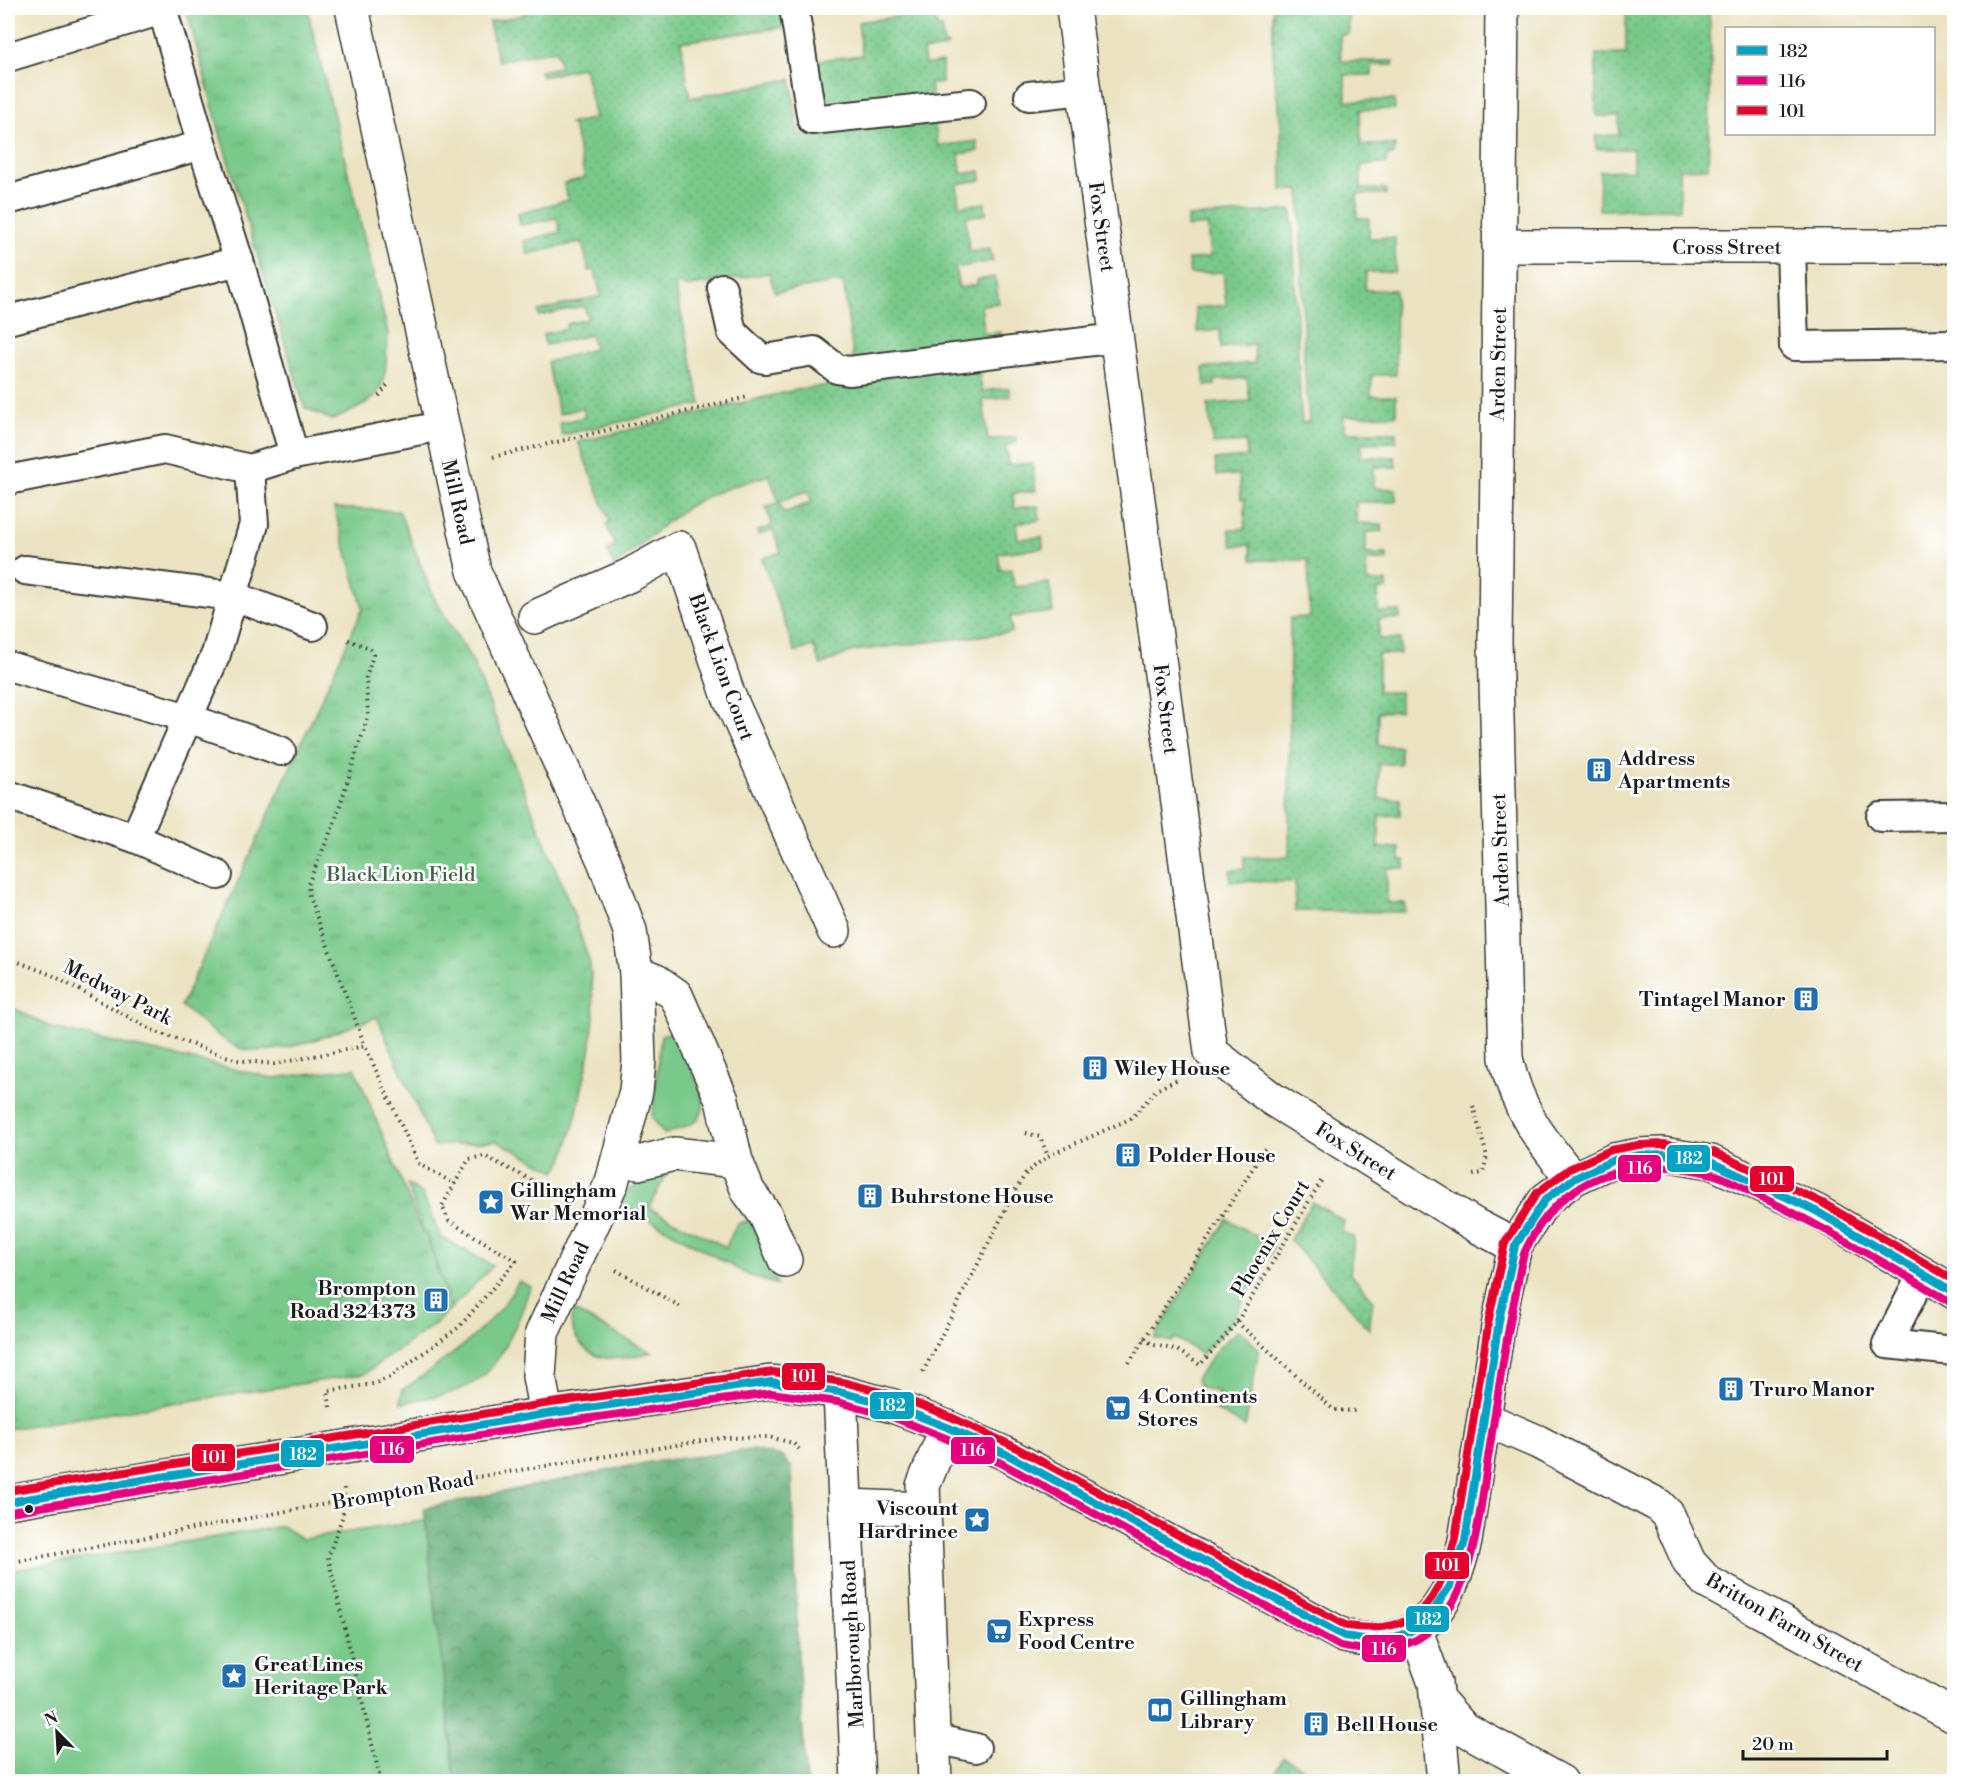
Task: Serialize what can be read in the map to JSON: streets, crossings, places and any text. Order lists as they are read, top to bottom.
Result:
{
  "streets": {
    "street": [
      "Fox Street",
      "Cross Street",
      "Arden Street",
      "Mill Road",
      "Black Lion Court",
      "Britton Farm Street",
      "Marlborough Road"
    ],
    "path": ["Medway Park", "Phoenix Court", "Brompton Road"]
  },
  "crossings": [
    ["Cross Street", "Arden Street"]
  ],
  "parks": ["Black Lion Field"],
  "places": {
    "building": [
      "Address Apartments",
      "Tintagel Manor",
      "Wiley House",
      "Polder House",
      "Buhrstone House",
      "Brompton Road 324373",
      "Truro Manor",
      "Bell House"
    ],
    "place": ["Gillingham War Memorial", "Viscount Hardrince", "Great Lines Heritage Park"],
    "supermarket": ["4 Continents Stores", "Express Food Centre"],
    "library": ["Gillingham Library"]
  },
  "lines": ["transit line 101", "transit line 182", "transit line 116"],
  "legend": ["182", "116", "101"],
  "scale_bar": "20 m",
  "north": "top left"
}
